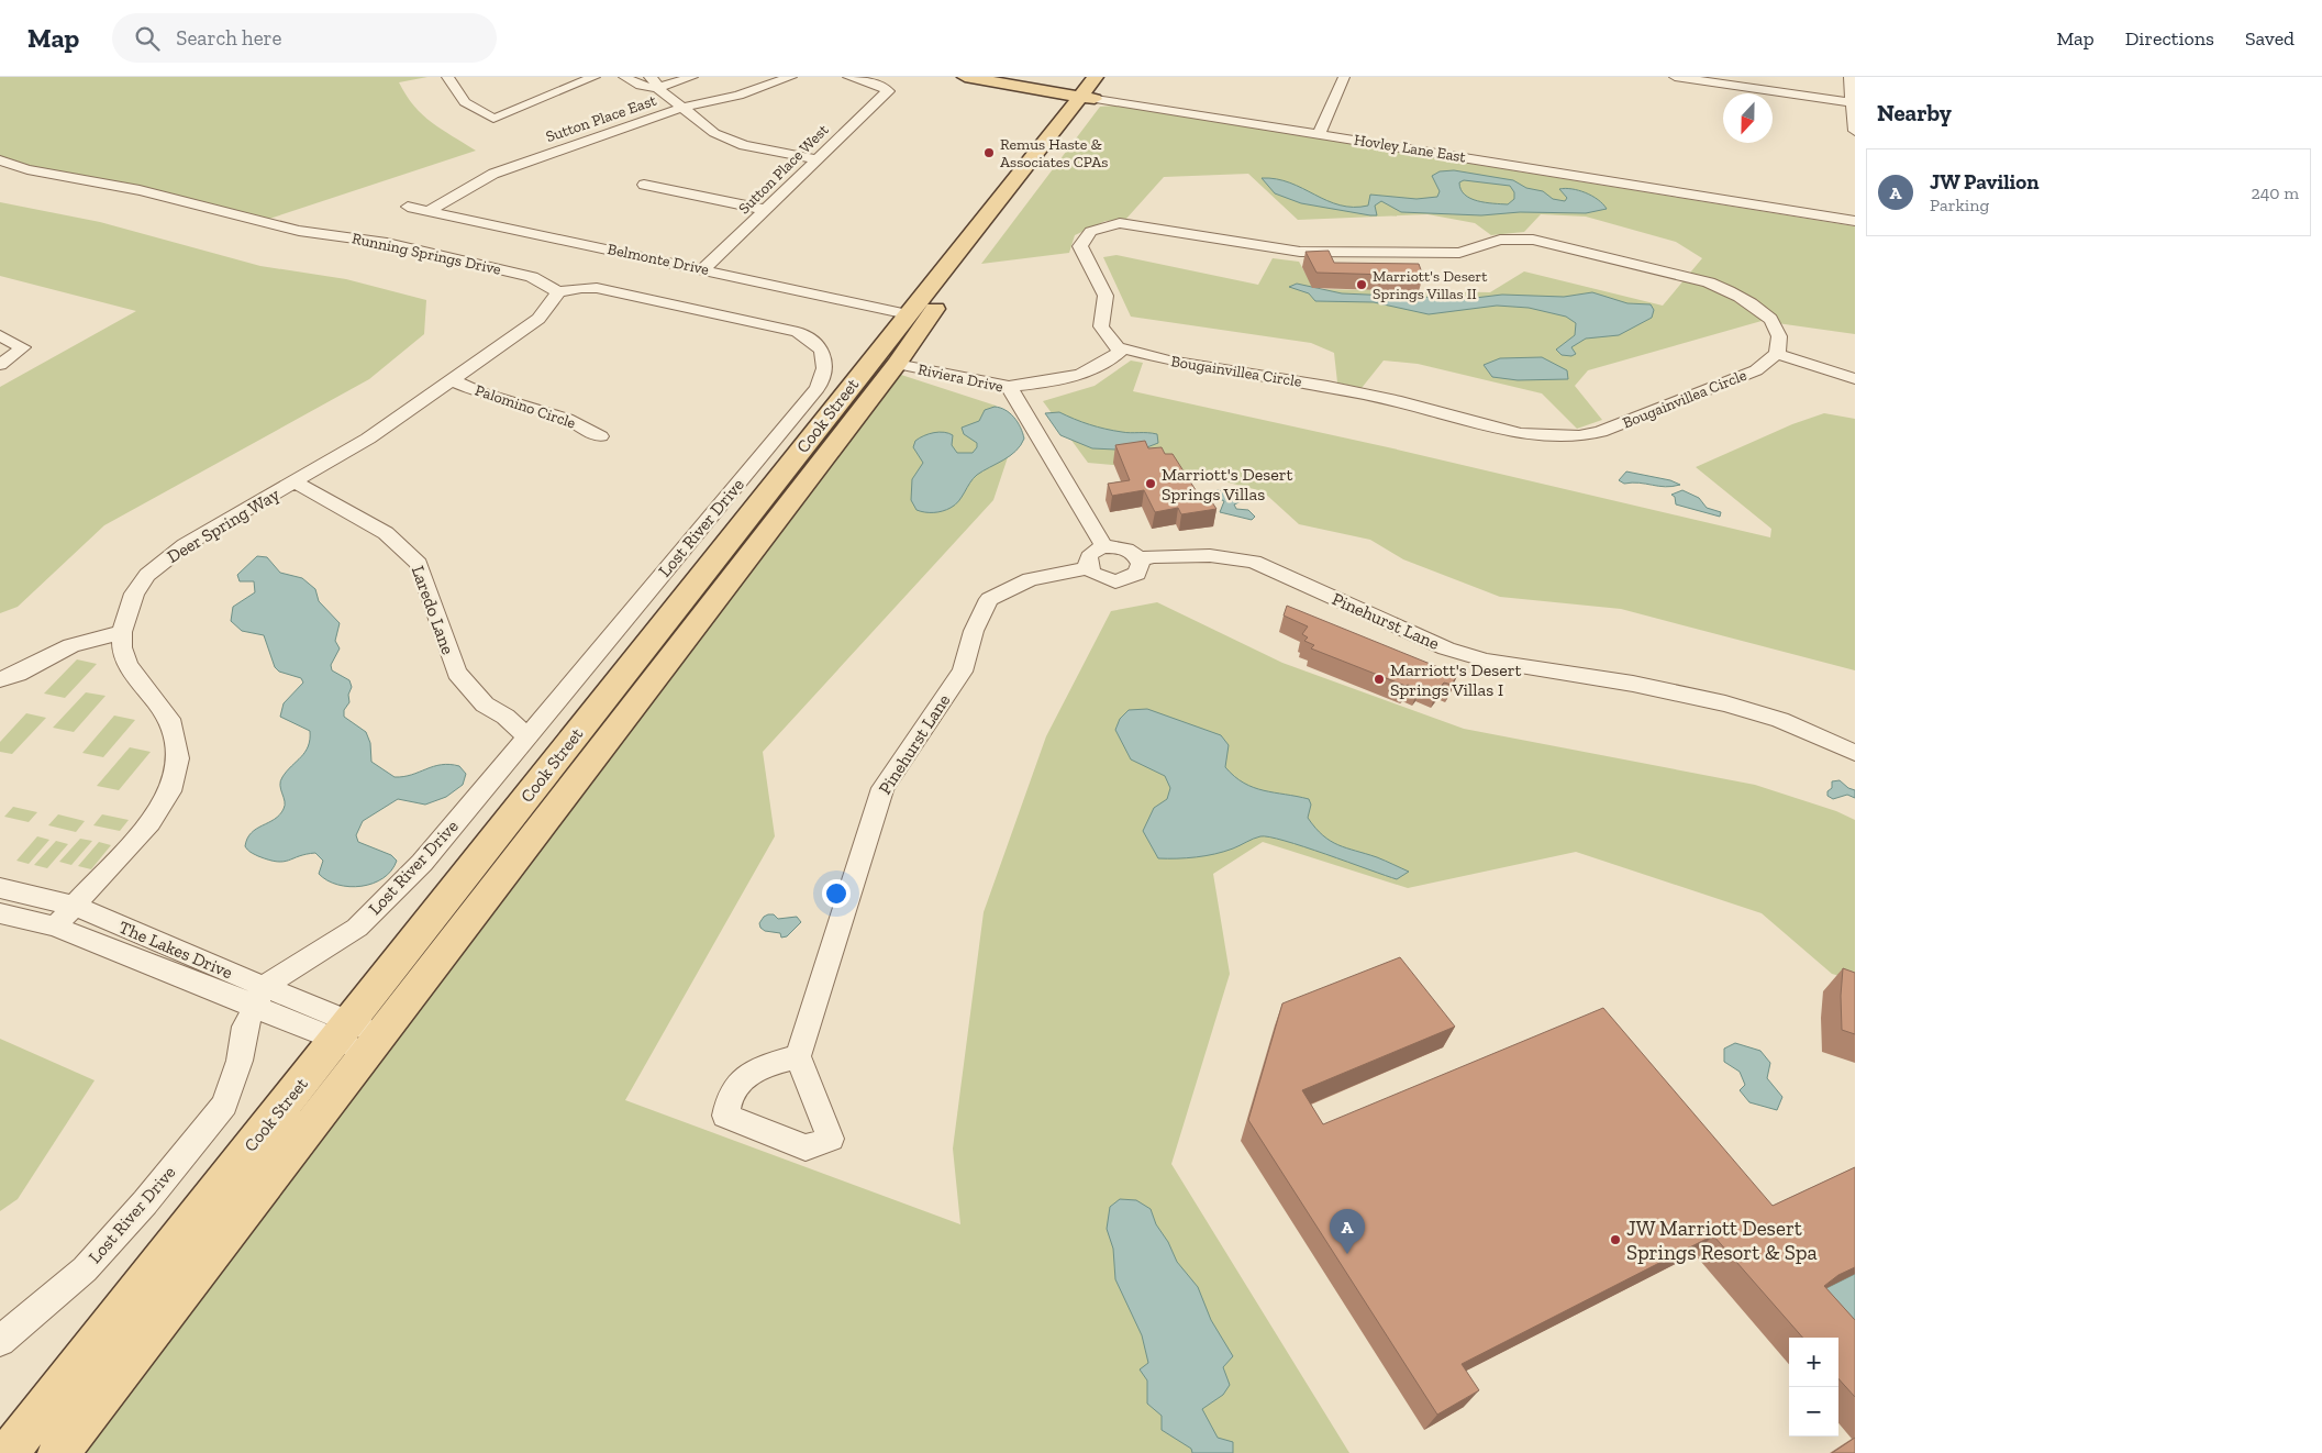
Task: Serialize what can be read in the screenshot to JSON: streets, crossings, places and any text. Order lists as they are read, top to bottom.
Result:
{
  "streets": {
    "main road": ["Hovley Lane East", "Cook Street"],
    "street": [
      "Sutton Place East",
      "Sutton Place West",
      "Running Springs Drive",
      "Belmonte Drive",
      "Bougainvillea Circle",
      "Riviera Drive",
      "Palomino Circle",
      "Deer Spring Way",
      "Lost River Drive",
      "Laredo Lane",
      "Pinehurst Lane",
      "The Lakes Drive"
    ]
  },
  "crossings": [
    ["Sutton Place East", "Belmonte Drive"],
    ["Hovley Lane East", "Cook Street"],
    ["Sutton Place West", "Belmonte Drive"],
    ["Running Springs Drive", "Deer Spring Way"],
    ["Running Springs Drive", "Lost River Drive"],
    ["Belmonte Drive", "Cook Street"],
    ["Bougainvillea Circle", "Riviera Drive"],
    ["Riviera Drive", "Cook Street"],
    ["Palomino Circle", "Deer Spring Way"],
    ["Cook Street", "The Lakes Drive"],
    ["Deer Spring Way", "Lost River Drive"],
    ["Deer Spring Way", "Laredo Lane"],
    ["Deer Spring Way", "The Lakes Drive"],
    ["Lost River Drive", "Laredo Lane"],
    ["Lost River Drive", "The Lakes Drive"]
  ],
  "places": [
    "Remus Haste & Associates CPAs",
    "Marriott's Desert Springs Villas II",
    "Marriott's Desert Springs Villas",
    "Marriott's Desert Springs Villas I",
    "JW Marriott Desert Springs Resort & Spa"
  ],
  "north": "bottom",
  "page": {
    "header": "Map",
    "search": "Search here",
    "nav": ["Map", "Directions", "Saved"],
    "heading": "Nearby",
    "list": [
      {
        "mark": "A",
        "name": "JW Pavilion",
        "note": "Parking",
        "value": "240 m"
      }
    ],
    "pins": "A",
    "map_buttons": ["+", "−"]
  }
}
